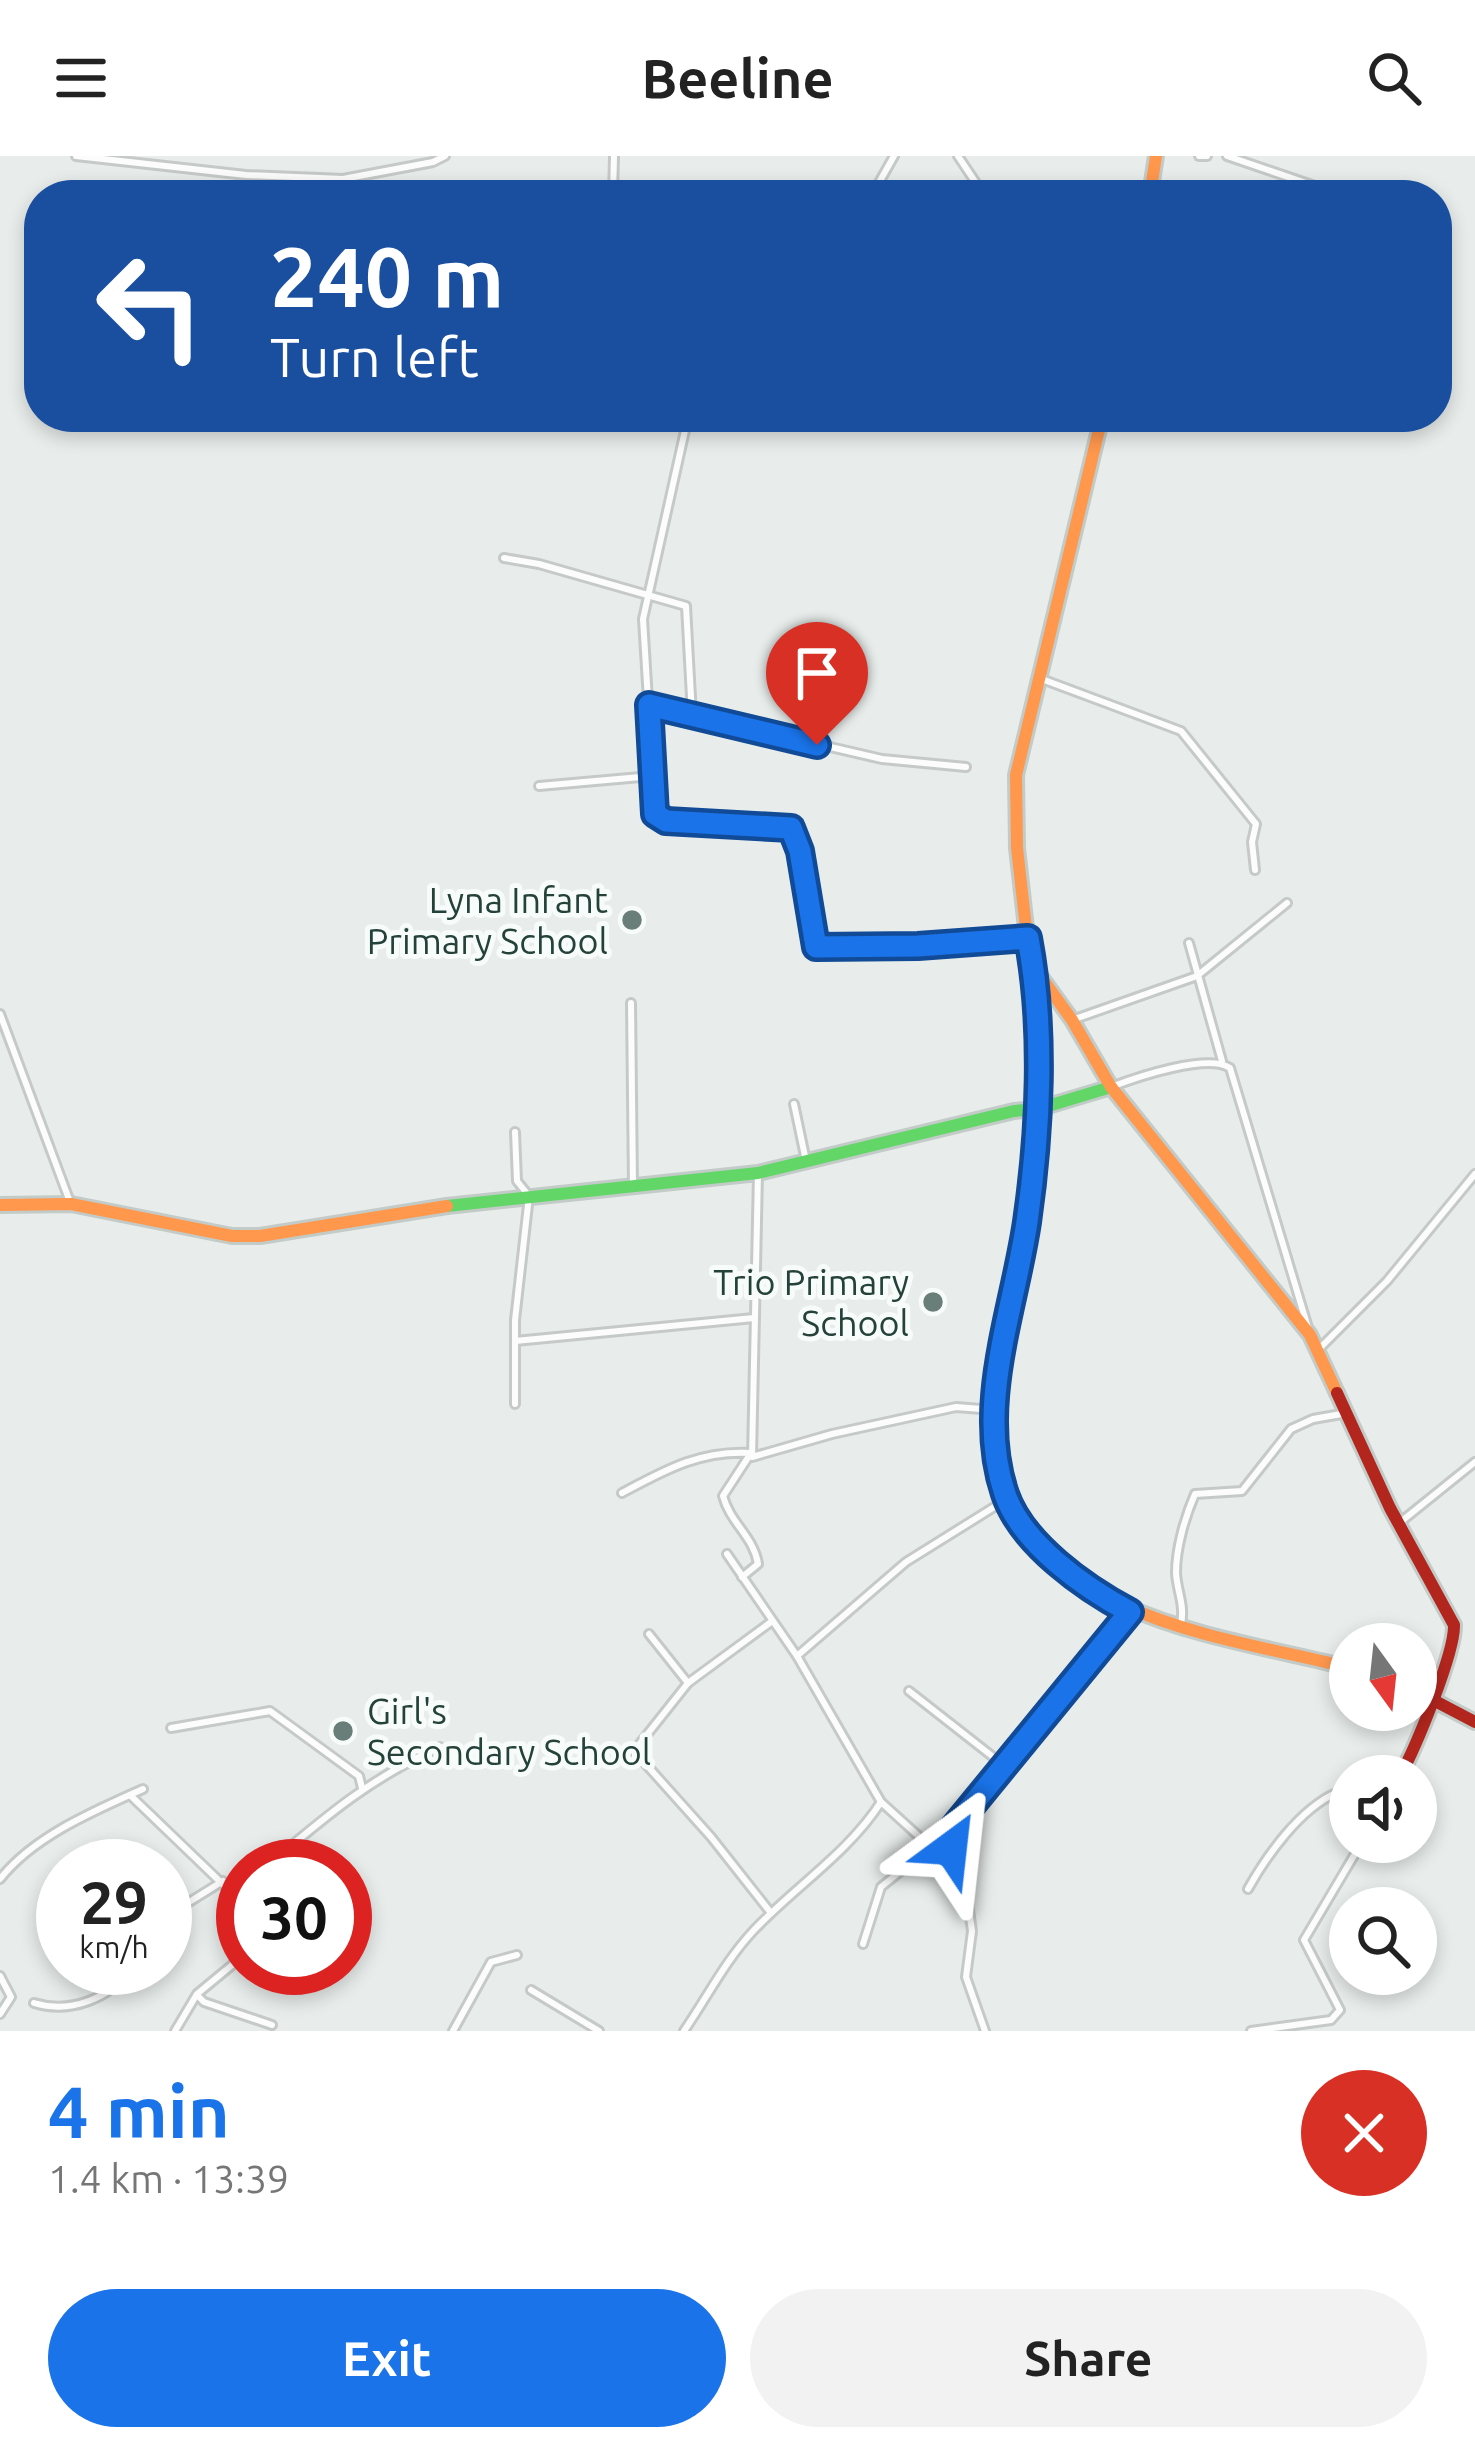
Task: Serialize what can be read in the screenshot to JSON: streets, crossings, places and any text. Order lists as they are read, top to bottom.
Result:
{
  "places": ["Lyna Infant Primary School", "Trio Primary School", "Girl's Secondary School"],
  "north": "bottom",
  "page": {
    "header": "Beeline",
    "turn": ["240 m", "Turn left"],
    "speed": "29 km/h",
    "limit": "30",
    "heading": ["4 min", "1.4 km · 13:39"],
    "buttons": ["Exit", "Share"]
  }
}
